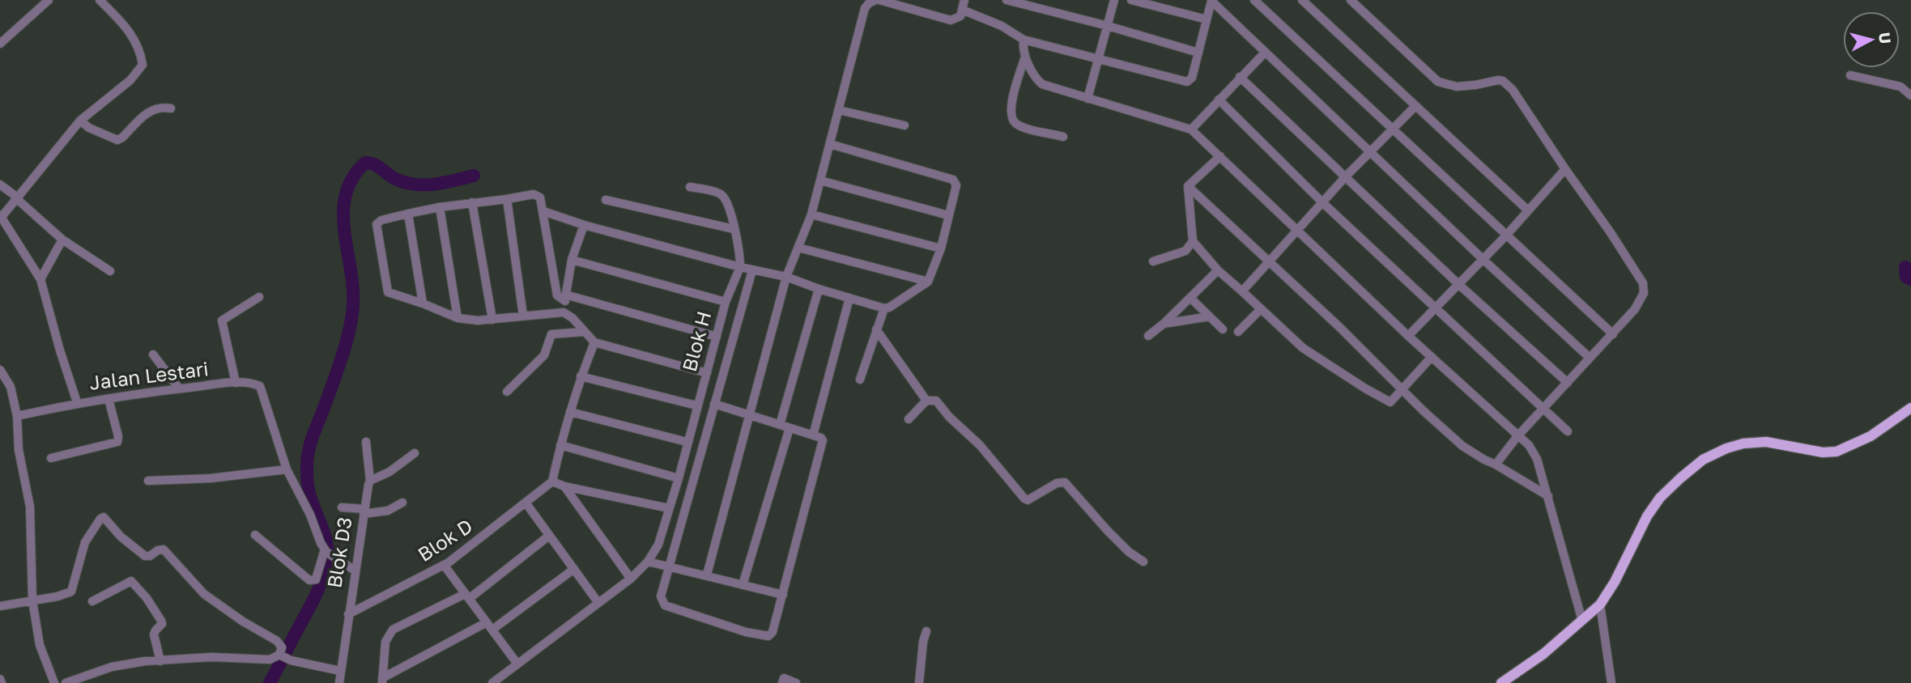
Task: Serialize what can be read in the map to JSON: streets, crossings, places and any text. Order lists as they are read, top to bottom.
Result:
{
  "streets": {
    "street": [
      "Blok H",
      "Jalan Lestari",
      "Blok D",
      "Blok D3"
    ]
  },
  "crossings": [
    ["Blok D", "Blok D3"]
  ],
  "north": "right"
}
